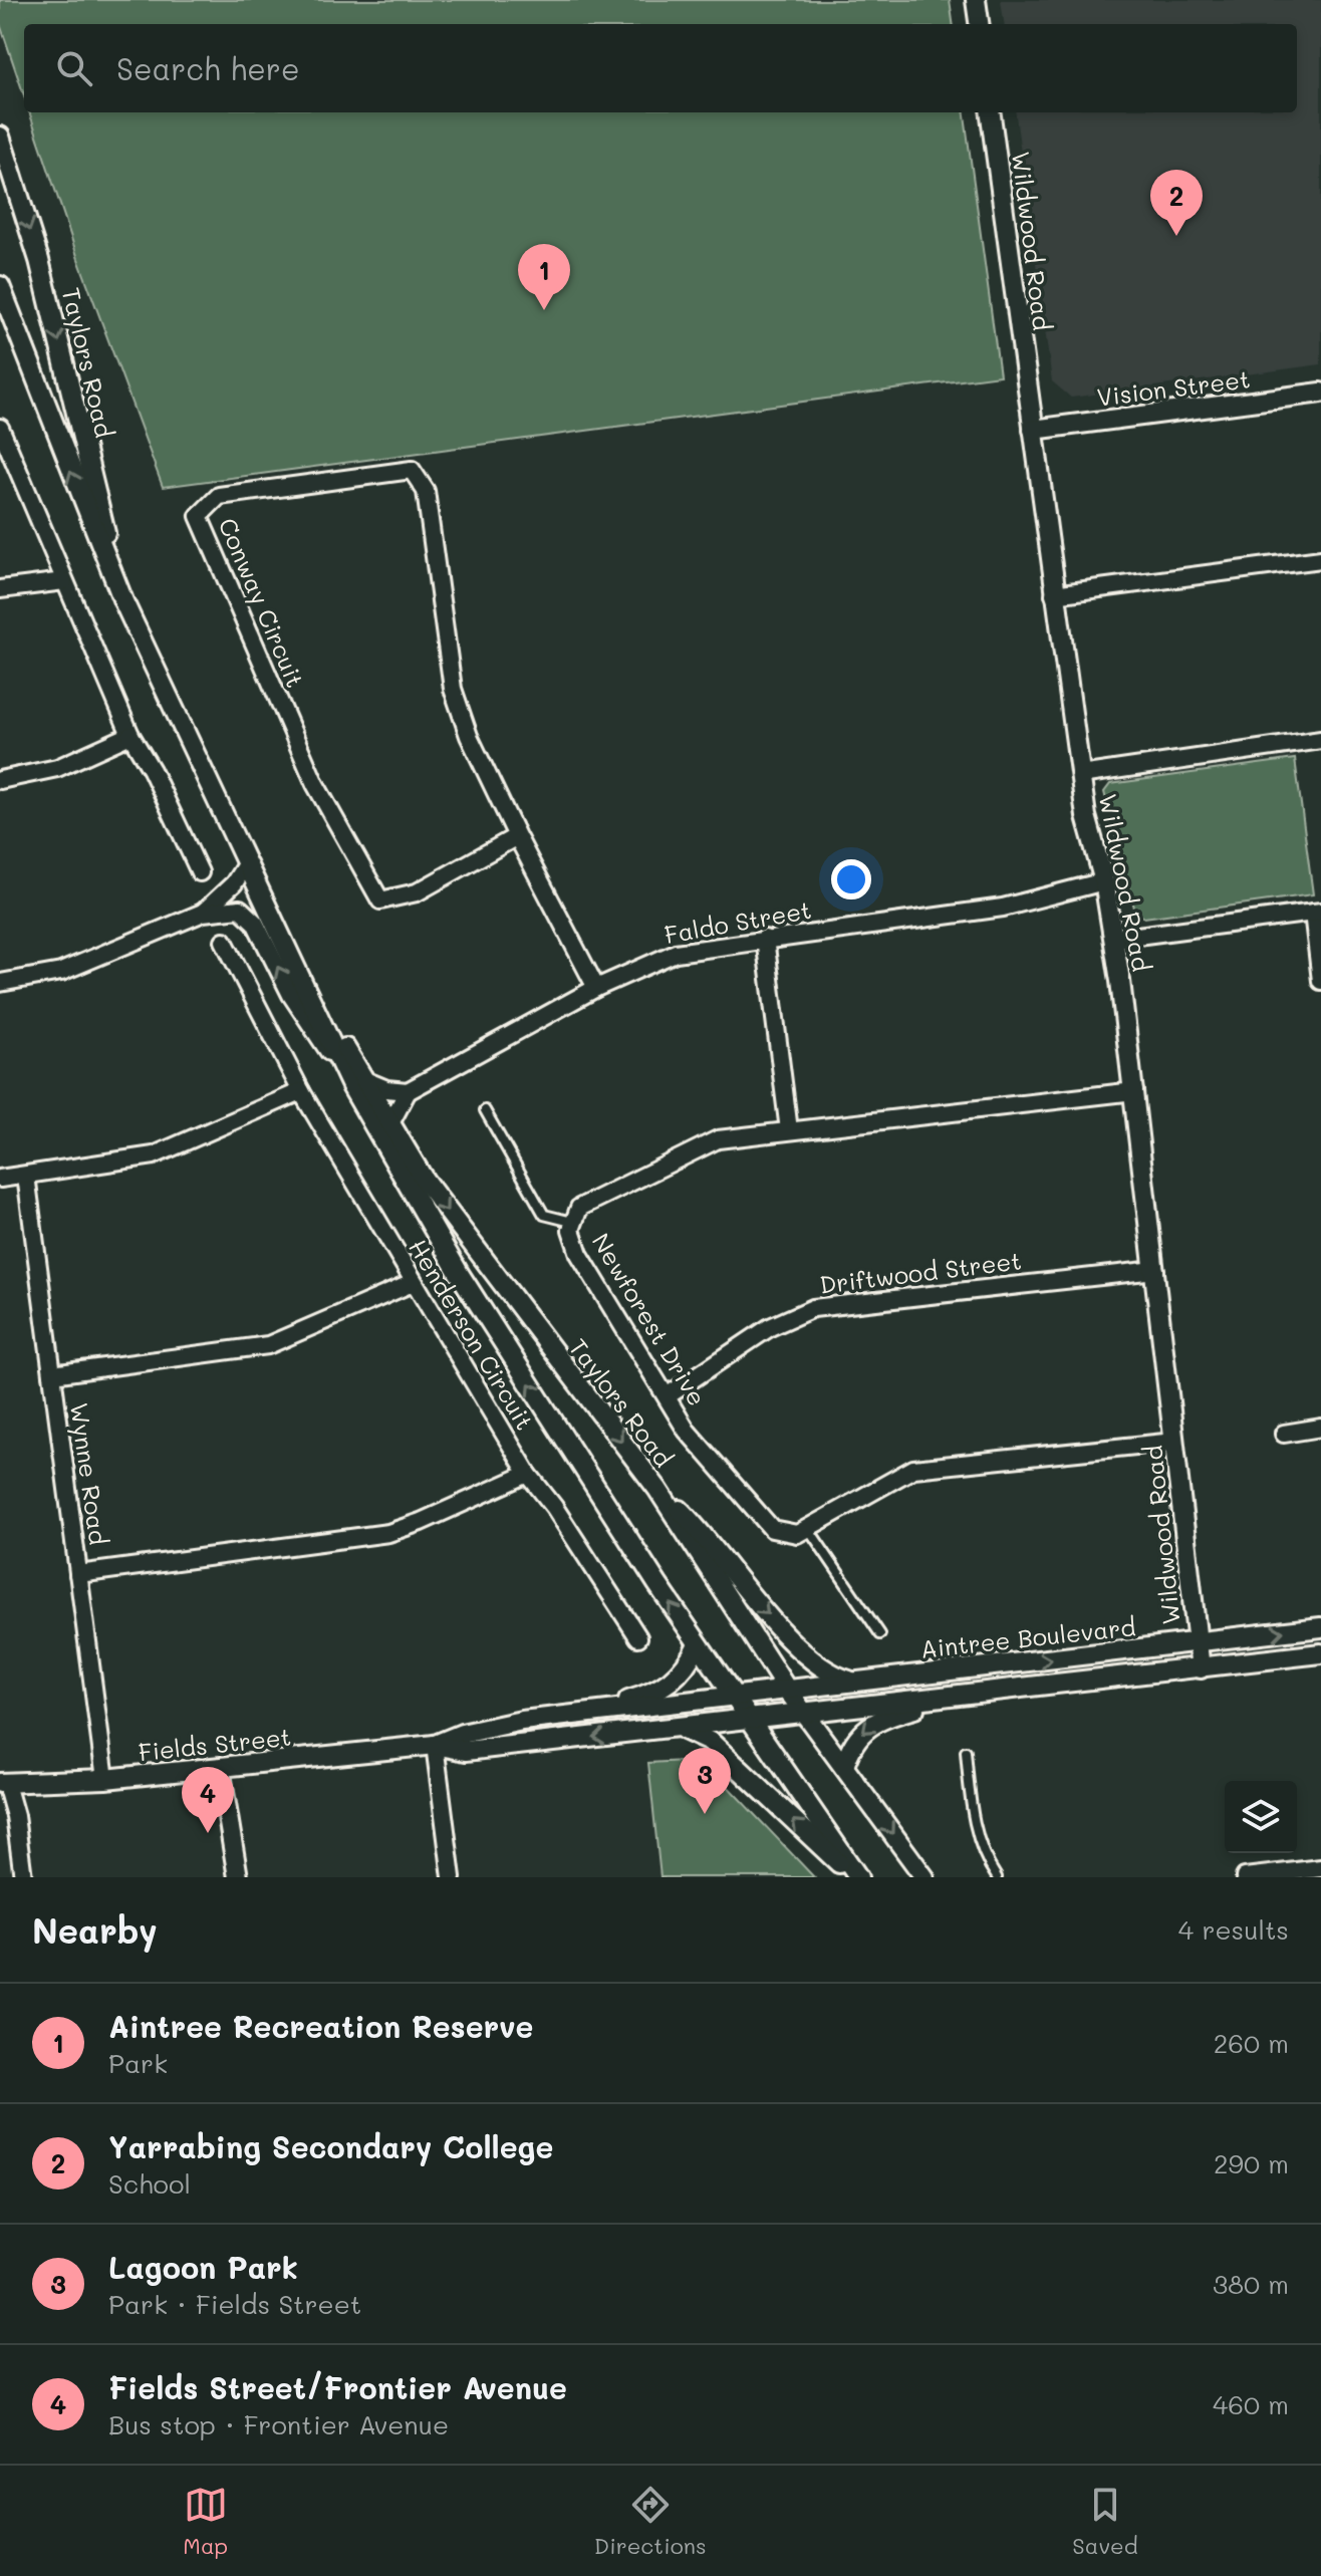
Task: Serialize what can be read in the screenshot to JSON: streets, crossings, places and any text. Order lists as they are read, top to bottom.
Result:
{
  "streets": {
    "street": [
      "Wildwood Road",
      "Taylors Road",
      "Vision Street",
      "Conway Circuit",
      "Faldo Street",
      "Driftwood Street",
      "Newforest Drive",
      "Henderson Circuit",
      "Wynne Road",
      "Aintree Boulevard",
      "Fields Street"
    ]
  },
  "crossings": [
    ["Wildwood Road", "Vision Street"],
    ["Wildwood Road", "Faldo Street"],
    ["Wildwood Road", "Driftwood Street"],
    ["Wildwood Road", "Newforest Drive"],
    ["Wildwood Road", "Aintree Boulevard"],
    ["Taylors Road", "Aintree Boulevard"],
    ["Taylors Road", "Fields Street"],
    ["Conway Circuit", "Faldo Street"],
    ["Driftwood Street", "Newforest Drive"],
    ["Wynne Road", "Fields Street"],
    ["Aintree Boulevard", "Fields Street"]
  ],
  "page": {
    "search": "Search here",
    "pins": [
      "2",
      "1",
      "3",
      "4"
    ],
    "heading": ["Nearby", "4 results"],
    "list": [
      {
        "mark": "1",
        "name": "Aintree Recreation Reserve",
        "note": "Park",
        "value": "260 m"
      },
      {
        "mark": "2",
        "name": "Yarrabing Secondary College",
        "note": "School",
        "value": "290 m"
      },
      {
        "mark": "3",
        "name": "Lagoon Park",
        "note": "Park · Fields Street",
        "value": "380 m"
      },
      {
        "mark": "4",
        "name": "Fields Street/Frontier Avenue",
        "note": "Bus stop · Frontier Avenue",
        "value": "460 m"
      }
    ],
    "nav": ["Map", "Directions", "Saved"]
  }
}
